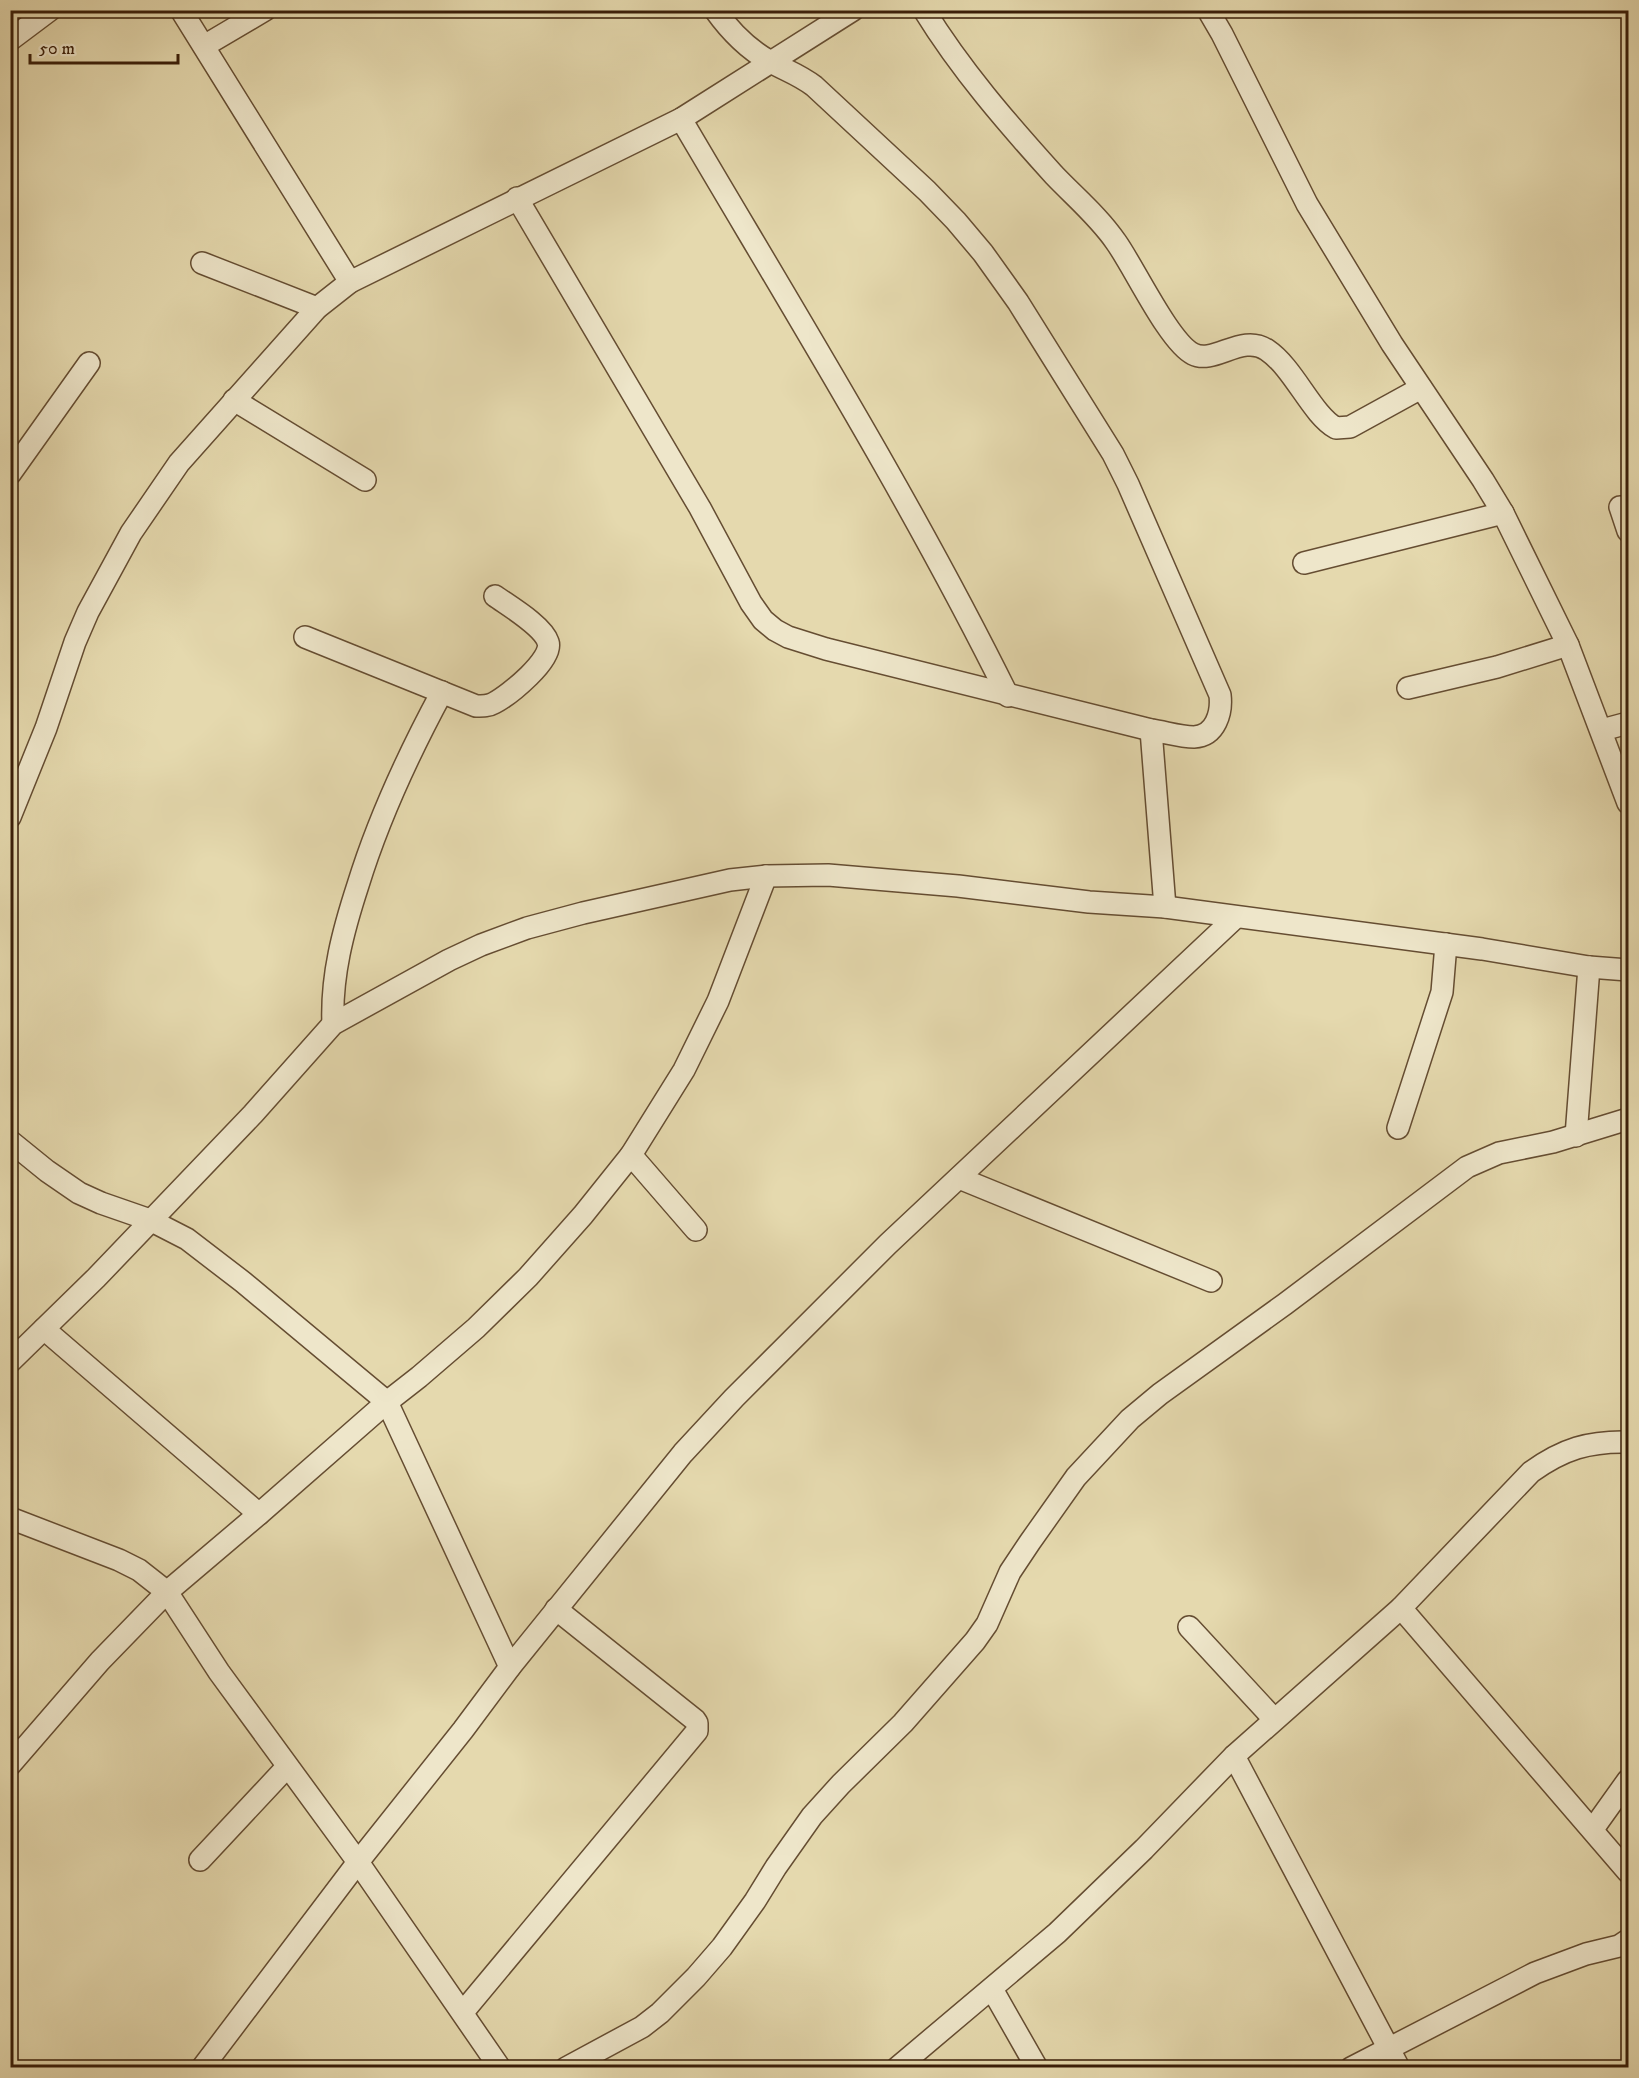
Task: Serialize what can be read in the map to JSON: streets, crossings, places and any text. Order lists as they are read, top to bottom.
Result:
{
  "scale_bar": "50 m"
}
